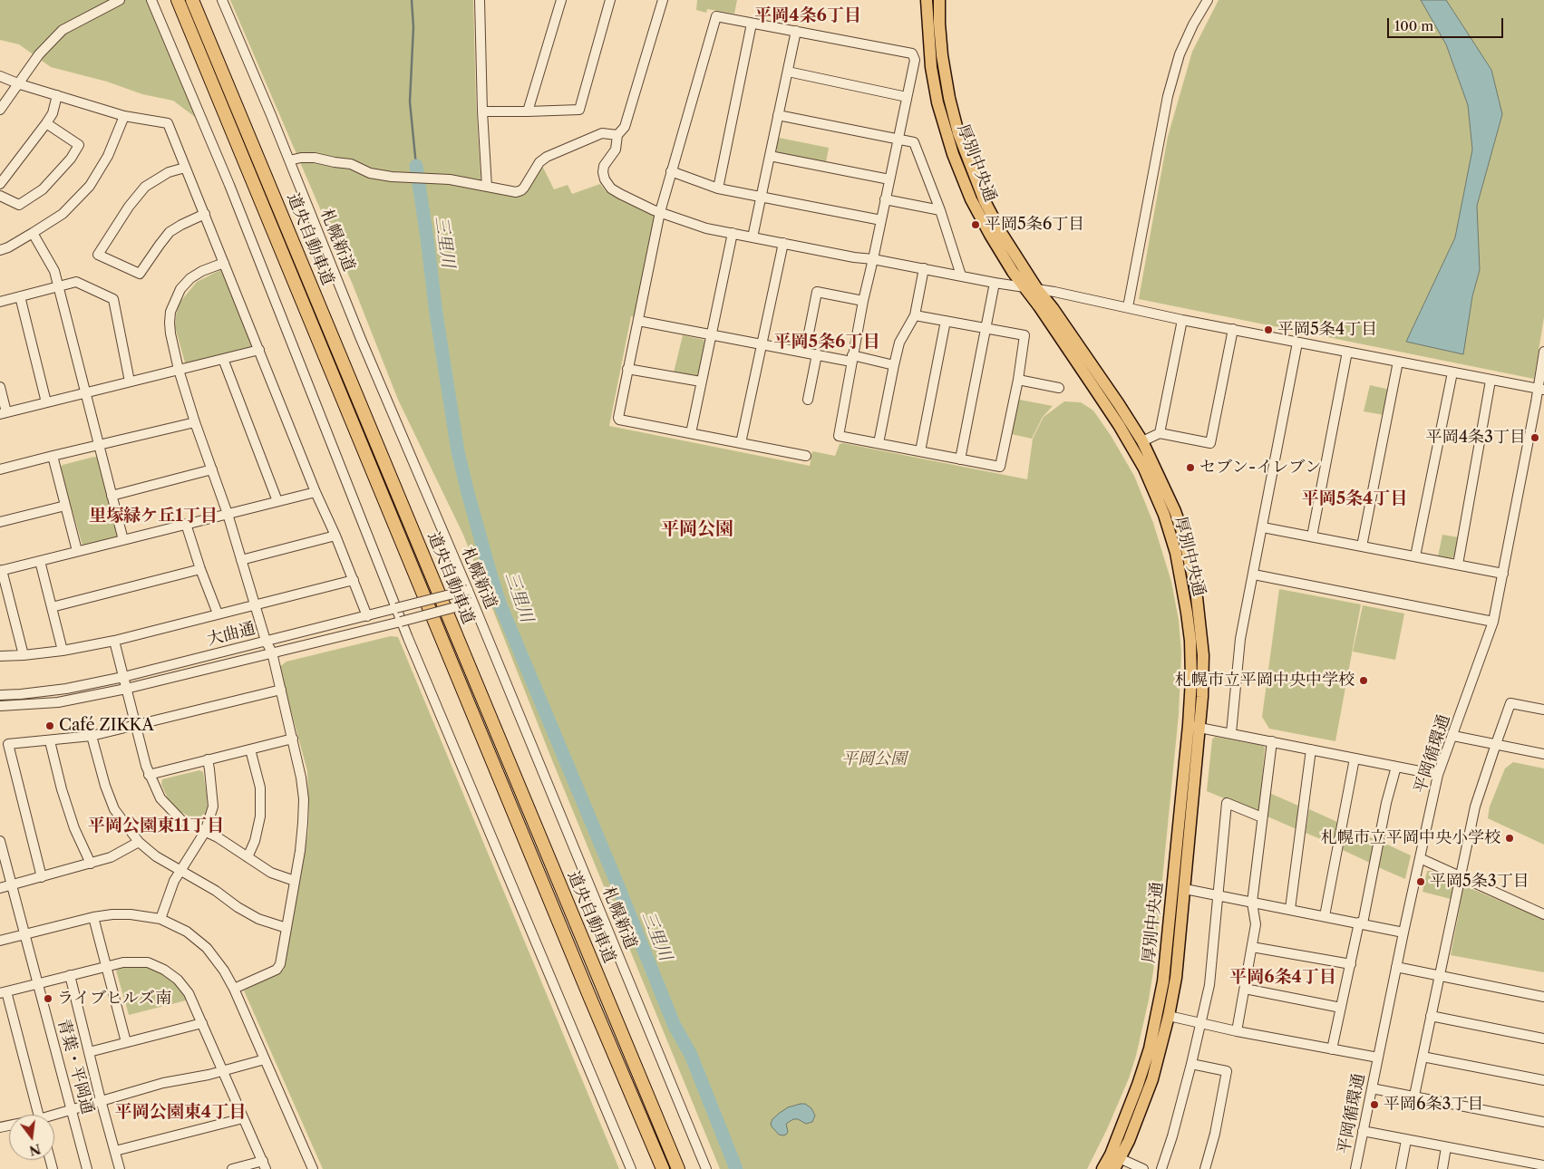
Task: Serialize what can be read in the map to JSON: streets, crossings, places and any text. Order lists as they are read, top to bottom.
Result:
{
  "streets": {
    "highway": ["道央自動車道"],
    "main road": ["厚別中央通"],
    "street": [
      "札幌新道",
      "大曲通",
      "平岡循環通",
      "青葉・平岡通"
    ]
  },
  "crossings": [
    ["札幌新道", "大曲通"]
  ],
  "districts": [
    "平岡4条6丁目",
    "平岡5条6丁目",
    "平岡5条4丁目",
    "里塚緑ケ丘1丁目",
    "平岡公園",
    "平岡公園東11丁目",
    "平岡6条4丁目",
    "平岡公園東4丁目"
  ],
  "water": ["三里川"],
  "parks": ["平岡公園"],
  "places": [
    "平岡5条6丁目",
    "平岡5条4丁目",
    "平岡4条3丁目",
    "セブン-イレブン",
    "札幌市立平岡中央中学校",
    "Café ZIKKA",
    "札幌市立平岡中央小学校",
    "平岡5条3丁目",
    "ライブヒルズ南",
    "平岡6条3丁目"
  ],
  "scale_bar": "100 m",
  "north": "bottom"
}
